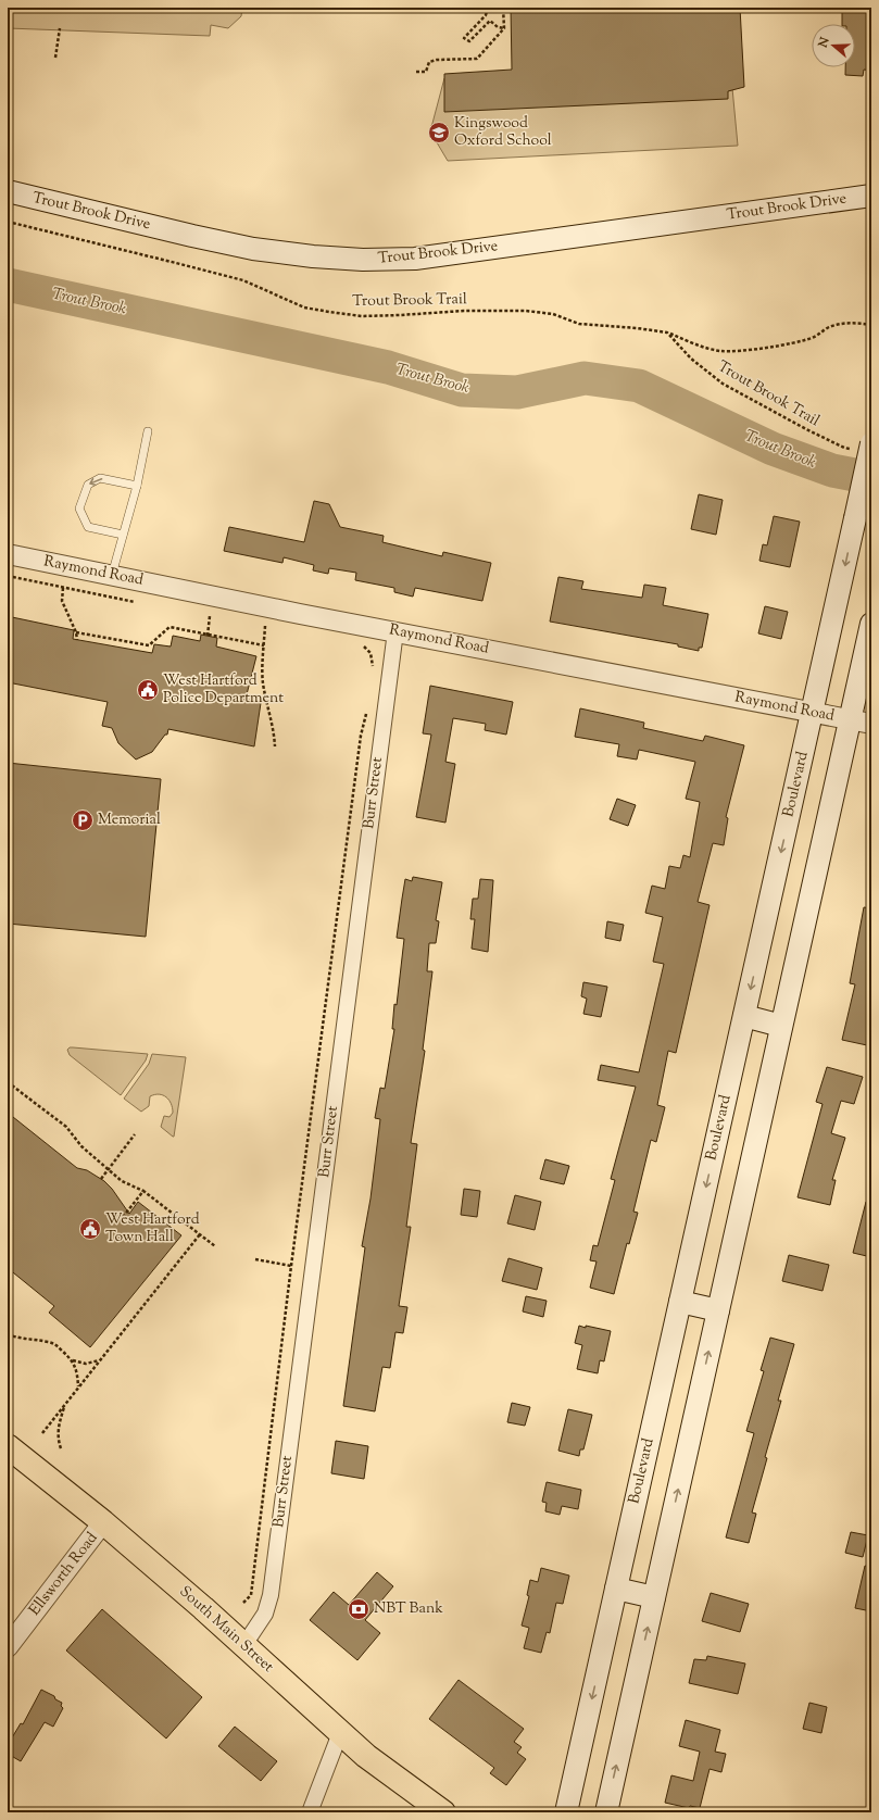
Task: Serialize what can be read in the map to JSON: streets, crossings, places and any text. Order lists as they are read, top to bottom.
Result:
{
  "streets": {
    "main road": ["Trout Brook Drive", "Boulevard", "South Main Street"],
    "street": ["Raymond Road", "Burr Street", "Ellsworth Road"],
    "path": ["Trout Brook Trail"]
  },
  "crossings": [
    ["Trout Brook Trail", "Boulevard"],
    ["Raymond Road", "Boulevard"],
    ["Raymond Road", "Burr Street"],
    ["Burr Street", "South Main Street"],
    ["Ellsworth Road", "South Main Street"]
  ],
  "water": ["Trout Brook"],
  "places": {
    "school or university": ["Kingswood Oxford School"],
    "public building": ["West Hartford Police Department", "West Hartford Town Hall"],
    "parking": ["Memorial"],
    "bank": ["NBT Bank"]
  },
  "north": "left"
}
